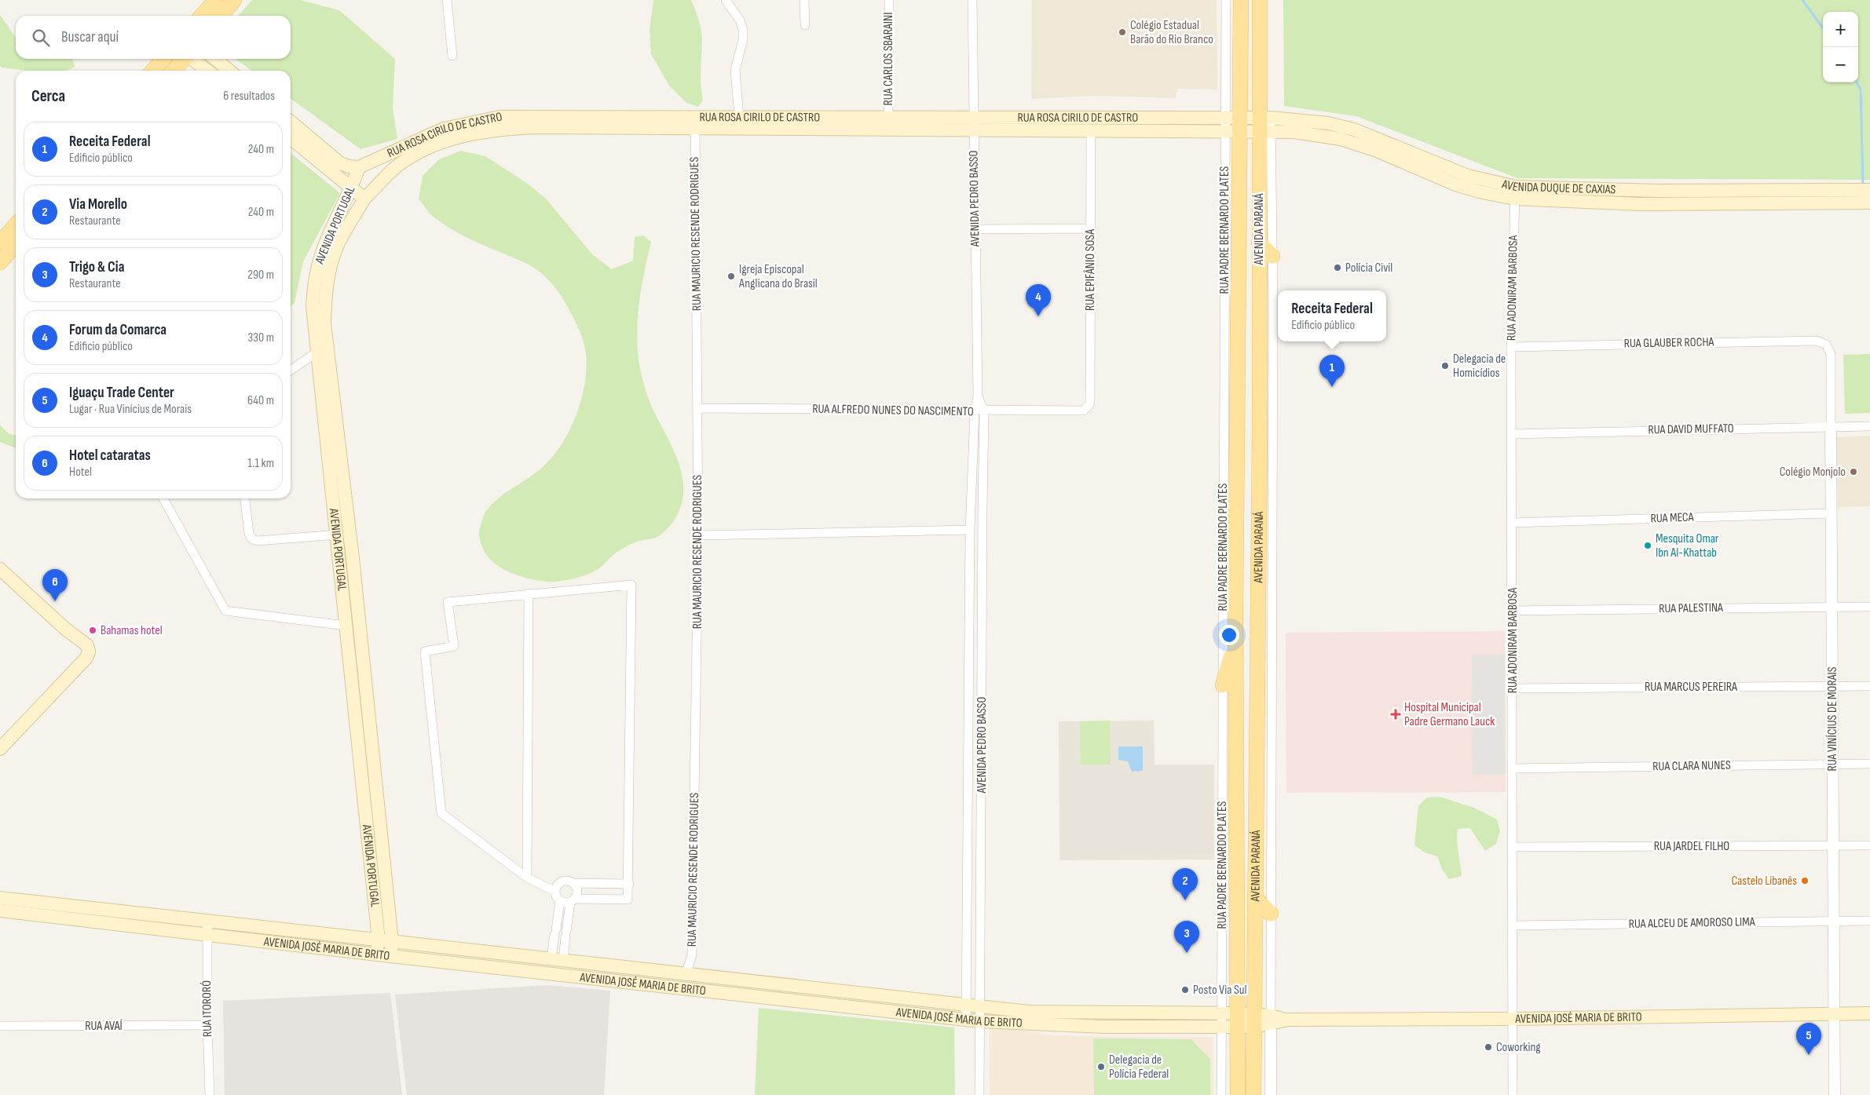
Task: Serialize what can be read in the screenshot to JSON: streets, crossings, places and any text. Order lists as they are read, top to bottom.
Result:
{
  "streets": {
    "main road": [
      "RUA ROSA CIRILO DE CASTRO",
      "AVENIDA DUQUE DE CAXIAS",
      "AVENIDA PORTUGAL",
      "AVENIDA PARANÁ",
      "AVENIDA JOSÉ MARIA DE BRITO"
    ],
    "street": [
      "RUA CARLOS SBARAINI",
      "AVENIDA PEDRO BASSO",
      "RUA PADRE BERNARDO PLATES",
      "RUA MAURICIO RESENDE RODRIGUES",
      "RUA EPIFÂNIO SOSA",
      "RUA ADONIRAM BARBOSA",
      "RUA GLAUBER ROCHA",
      "RUA ALFREDO NUNES DO NASCIMENTO",
      "RUA DAVID MUFFATO",
      "RUA MECA",
      "RUA PALESTINA",
      "RUA MARCUS PEREIRA",
      "RUA VINÍCIUS DE MORAIS",
      "RUA CLARA NUNES",
      "RUA JARDEL FILHO",
      "RUA ALCEU DE AMOROSO LIMA",
      "RUA ITORORÓ",
      "RUA AVAÍ"
    ]
  },
  "crossings": [
    ["RUA CARLOS SBARAINI", "RUA ROSA CIRILO DE CASTRO"],
    ["RUA ROSA CIRILO DE CASTRO", "AVENIDA DUQUE DE CAXIAS"],
    ["RUA ROSA CIRILO DE CASTRO", "AVENIDA PEDRO BASSO"],
    ["RUA ROSA CIRILO DE CASTRO", "AVENIDA PORTUGAL"],
    ["RUA ROSA CIRILO DE CASTRO", "AVENIDA PARANÁ"],
    ["RUA ROSA CIRILO DE CASTRO", "RUA PADRE BERNARDO PLATES"],
    ["RUA ROSA CIRILO DE CASTRO", "RUA MAURICIO RESENDE RODRIGUES"],
    ["AVENIDA DUQUE DE CAXIAS", "AVENIDA PARANÁ"],
    ["AVENIDA DUQUE DE CAXIAS", "RUA ADONIRAM BARBOSA"],
    ["AVENIDA PEDRO BASSO", "RUA ALFREDO NUNES DO NASCIMENTO"],
    ["AVENIDA PEDRO BASSO", "AVENIDA JOSÉ MARIA DE BRITO"],
    ["AVENIDA PORTUGAL", "AVENIDA JOSÉ MARIA DE BRITO"],
    ["AVENIDA PARANÁ", "AVENIDA JOSÉ MARIA DE BRITO"],
    ["RUA PADRE BERNARDO PLATES", "AVENIDA JOSÉ MARIA DE BRITO"],
    ["RUA MAURICIO RESENDE RODRIGUES", "RUA ALFREDO NUNES DO NASCIMENTO"],
    ["RUA MAURICIO RESENDE RODRIGUES", "AVENIDA JOSÉ MARIA DE BRITO"],
    ["RUA EPIFÂNIO SOSA", "RUA ALFREDO NUNES DO NASCIMENTO"],
    ["RUA ADONIRAM BARBOSA", "RUA GLAUBER ROCHA"],
    ["RUA ADONIRAM BARBOSA", "RUA DAVID MUFFATO"],
    ["RUA ADONIRAM BARBOSA", "RUA MECA"],
    ["RUA ADONIRAM BARBOSA", "RUA PALESTINA"],
    ["RUA ADONIRAM BARBOSA", "RUA MARCUS PEREIRA"],
    ["RUA ADONIRAM BARBOSA", "RUA CLARA NUNES"],
    ["RUA ADONIRAM BARBOSA", "RUA JARDEL FILHO"],
    ["RUA ADONIRAM BARBOSA", "RUA ALCEU DE AMOROSO LIMA"],
    ["RUA ADONIRAM BARBOSA", "AVENIDA JOSÉ MARIA DE BRITO"],
    ["RUA GLAUBER ROCHA", "RUA VINÍCIUS DE MORAIS"],
    ["RUA DAVID MUFFATO", "RUA VINÍCIUS DE MORAIS"],
    ["RUA MECA", "RUA VINÍCIUS DE MORAIS"],
    ["RUA PALESTINA", "RUA VINÍCIUS DE MORAIS"],
    ["RUA MARCUS PEREIRA", "RUA VINÍCIUS DE MORAIS"],
    ["RUA VINÍCIUS DE MORAIS", "RUA CLARA NUNES"],
    ["RUA VINÍCIUS DE MORAIS", "RUA JARDEL FILHO"],
    ["RUA VINÍCIUS DE MORAIS", "RUA ALCEU DE AMOROSO LIMA"],
    ["RUA VINÍCIUS DE MORAIS", "AVENIDA JOSÉ MARIA DE BRITO"],
    ["AVENIDA JOSÉ MARIA DE BRITO", "RUA ITORORÓ"],
    ["RUA ITORORÓ", "RUA AVAÍ"]
  ],
  "places": {
    "other": [
      "Colégio Estadual Barão do Rio Branco",
      "Polícia Civil",
      "Igreja Episcopal Anglicana do Brasil",
      "Delegacia de Homicídios",
      "Colégio Monjolo",
      "Mesquita Omar Ibn Al-Khattab",
      "Bahamas hotel",
      "Castelo Libanês",
      "Posto Via Sul",
      "Coworking",
      "Delegacia de Polícia Federal"
    ],
    "health": ["Hospital Municipal Padre Germano Lauck"]
  },
  "page": {
    "map_buttons": ["+", "−"],
    "search": "Buscar aquí",
    "heading": ["Cerca", "6 resultados"],
    "list": [
      {
        "mark": "1",
        "name": "Receita Federal",
        "note": "Edificio público",
        "value": "240 m"
      },
      {
        "mark": "2",
        "name": "Via Morello",
        "note": "Restaurante",
        "value": "240 m"
      },
      {
        "mark": "3",
        "name": "Trigo & Cia",
        "note": "Restaurante",
        "value": "290 m"
      },
      {
        "mark": "4",
        "name": "Forum da Comarca",
        "note": "Edificio público",
        "value": "330 m"
      },
      {
        "mark": "5",
        "name": "Iguaçu Trade Center",
        "note": "Lugar · Rua Vinícius de Morais",
        "value": "640 m"
      },
      {
        "mark": "6",
        "name": "Hotel cataratas",
        "note": "Hotel",
        "value": "1.1 km"
      }
    ],
    "pins": [
      "4",
      "1",
      "6",
      "2",
      "3",
      "5"
    ],
    "popup": ["Receita Federal", "Edificio público"]
  }
}
